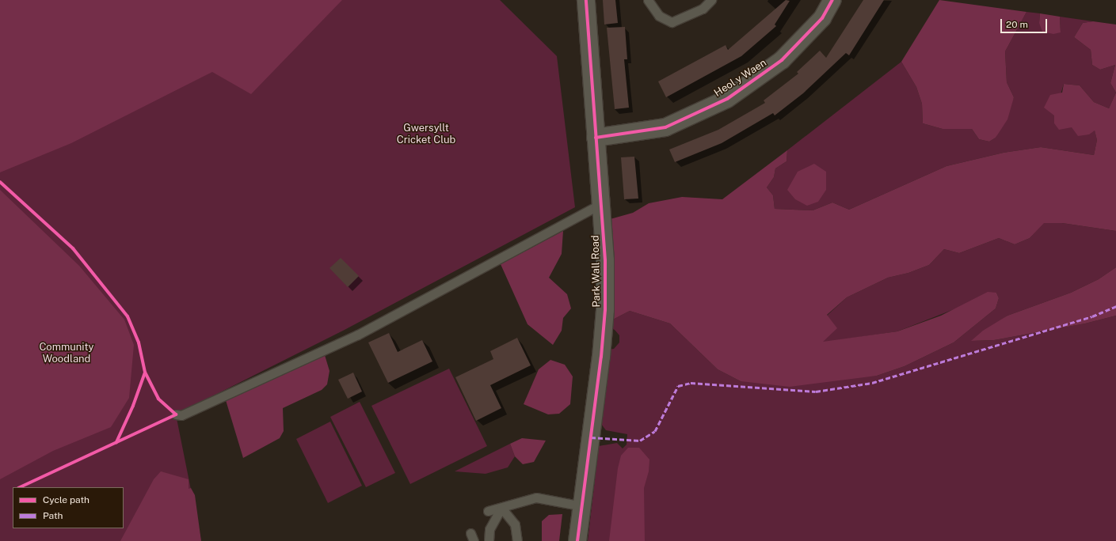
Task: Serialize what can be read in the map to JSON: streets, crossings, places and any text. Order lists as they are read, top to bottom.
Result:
{
  "streets": {
    "street": ["Heol y Waen", "Park Wall Road"]
  },
  "crossings": [
    ["Heol y Waen", "Park Wall Road"]
  ],
  "parks": ["Gwersyllt Cricket Club", "Community Woodland"],
  "legend": ["Cycle path", "Path"],
  "scale_bar": "20 m"
}
